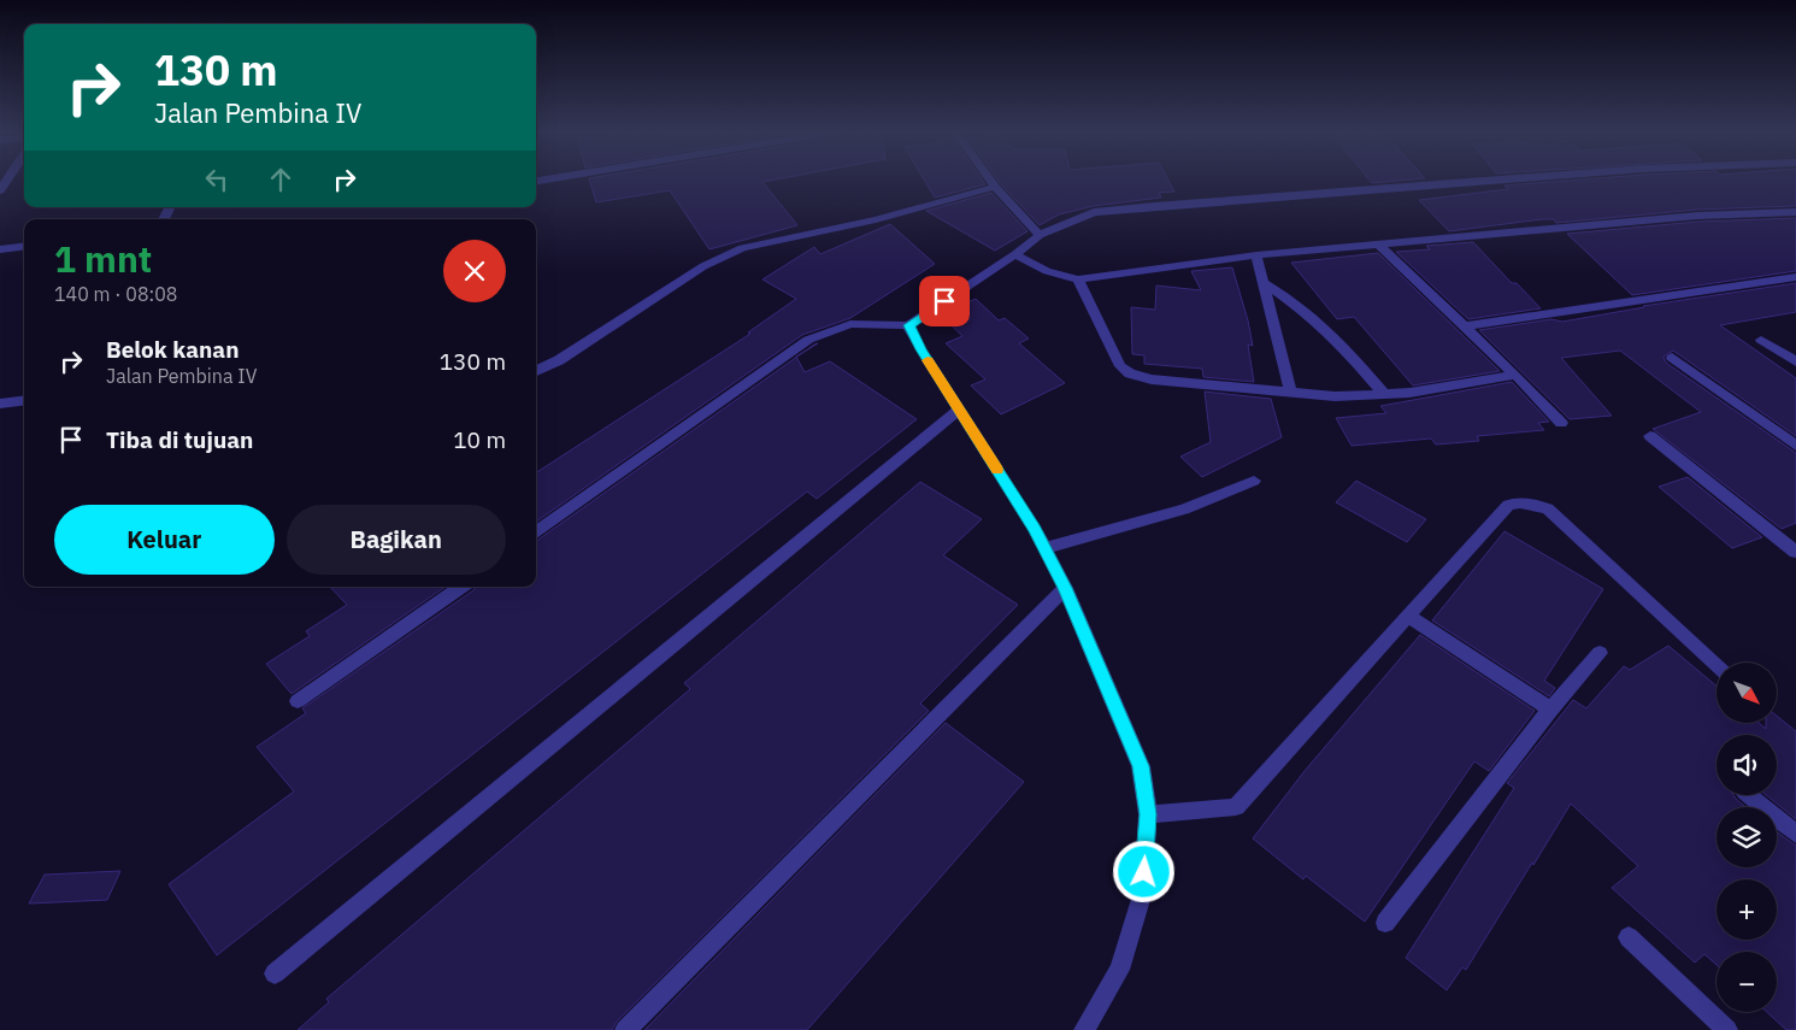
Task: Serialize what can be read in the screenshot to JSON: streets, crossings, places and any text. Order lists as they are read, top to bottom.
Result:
{
  "north": "bottom right",
  "page": {
    "turn": ["130 m", "Jalan Pembina IV"],
    "heading": ["1 mnt", "140 m · 08:08"],
    "list": [
      {
        "name": "Belok kanan",
        "note": "Jalan Pembina IV",
        "value": "130 m"
      },
      {
        "name": "Tiba di tujuan",
        "value": "10 m"
      }
    ],
    "buttons": ["Keluar", "Bagikan"],
    "map_buttons": ["+", "−"]
  }
}
